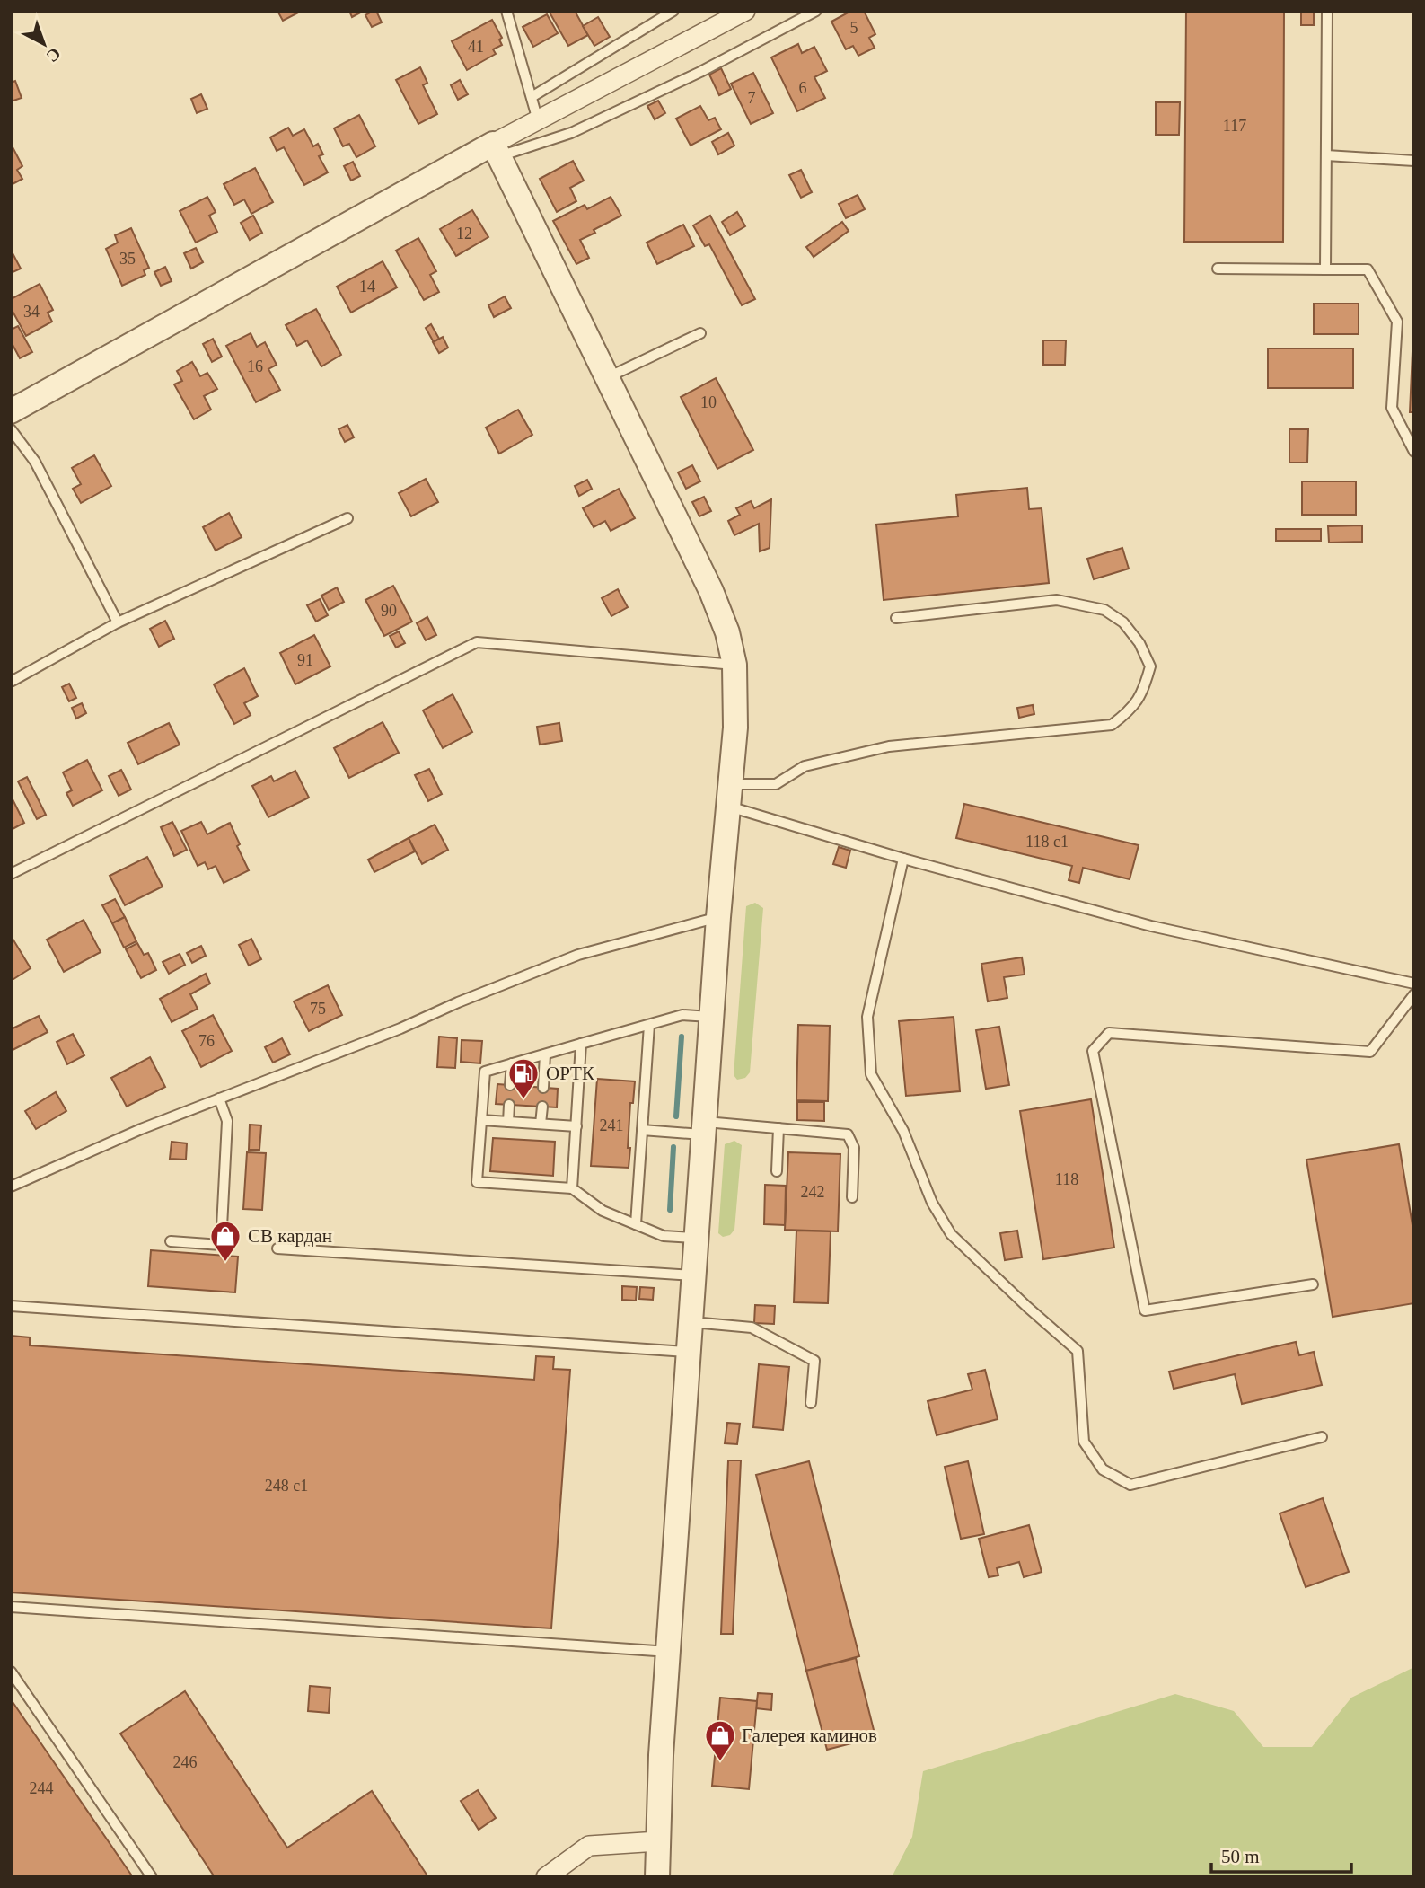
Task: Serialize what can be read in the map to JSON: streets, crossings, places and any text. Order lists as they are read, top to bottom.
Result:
{
  "places": {
    "fuel station": ["ОРТК"],
    "shop": ["СВ кардан", "Галерея каминов"]
  },
  "house_numbers": [
    "5",
    "41",
    "6",
    "7",
    "117",
    "12",
    "35",
    "14",
    "34",
    "16",
    "10",
    "90",
    "91",
    "118 с1",
    "75",
    "76",
    "241",
    "118",
    "242",
    "248 с1",
    "246",
    "244"
  ],
  "scale_bar": "50 m",
  "north": "bottom right"
}
